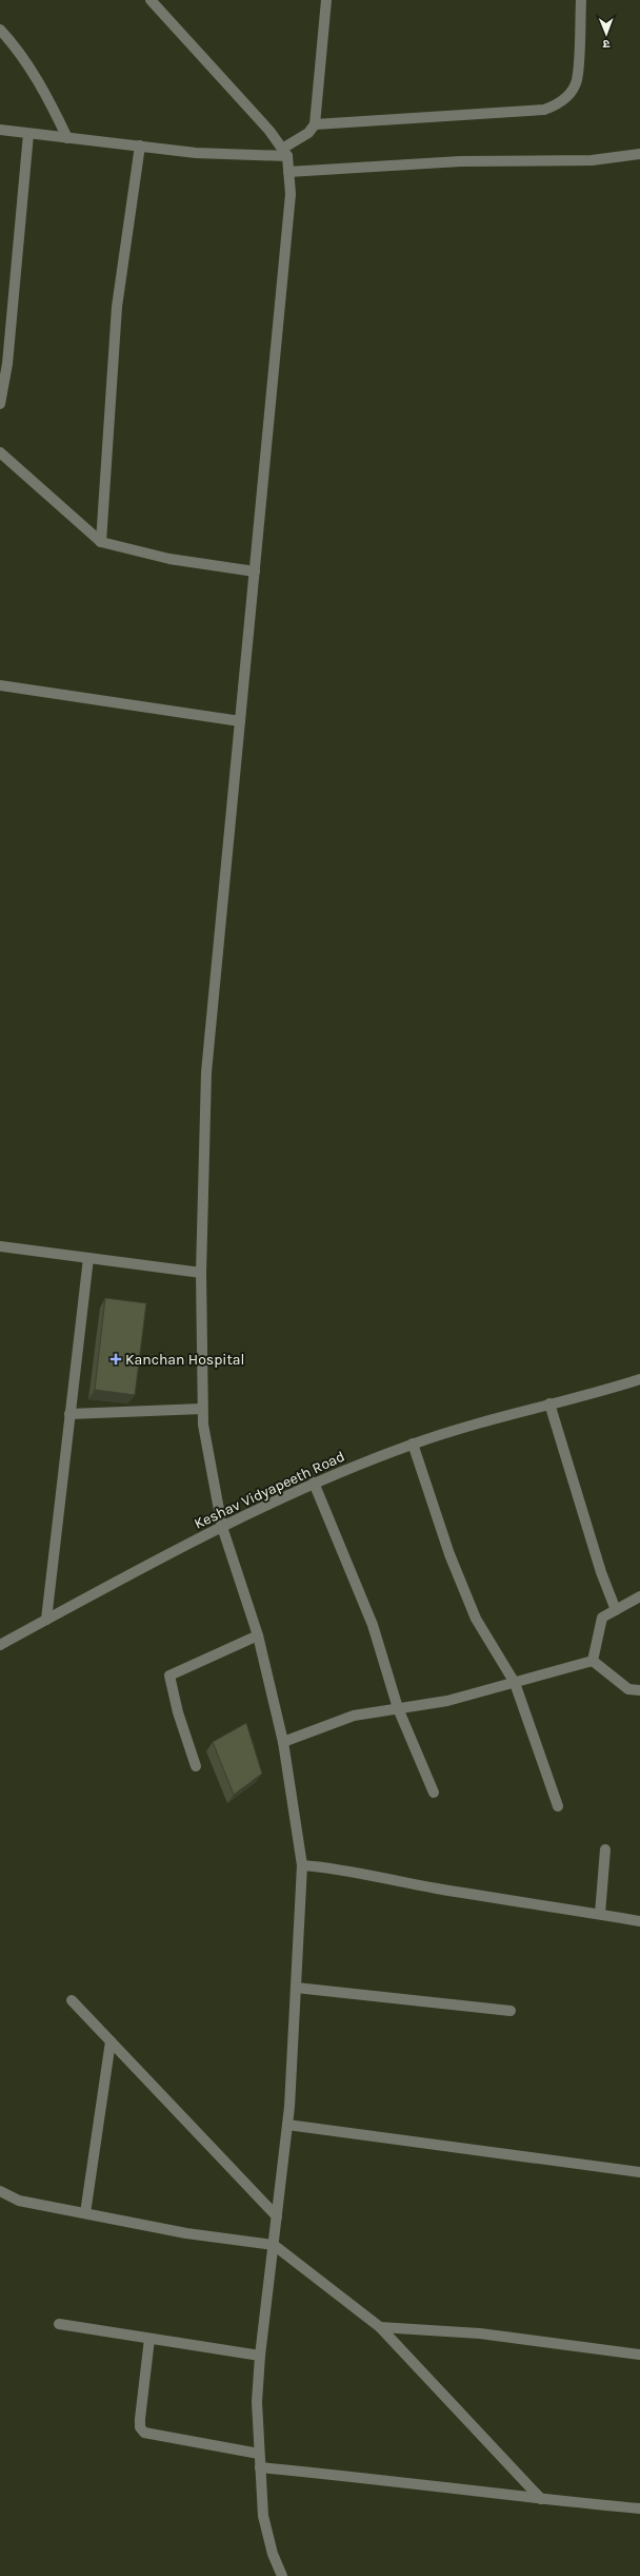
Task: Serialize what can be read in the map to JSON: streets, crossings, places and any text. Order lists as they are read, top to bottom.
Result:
{
  "streets": {
    "street": ["Keshav Vidyapeeth Road"]
  },
  "places": {
    "health": ["Kanchan Hospital"]
  },
  "north": "bottom"
}
